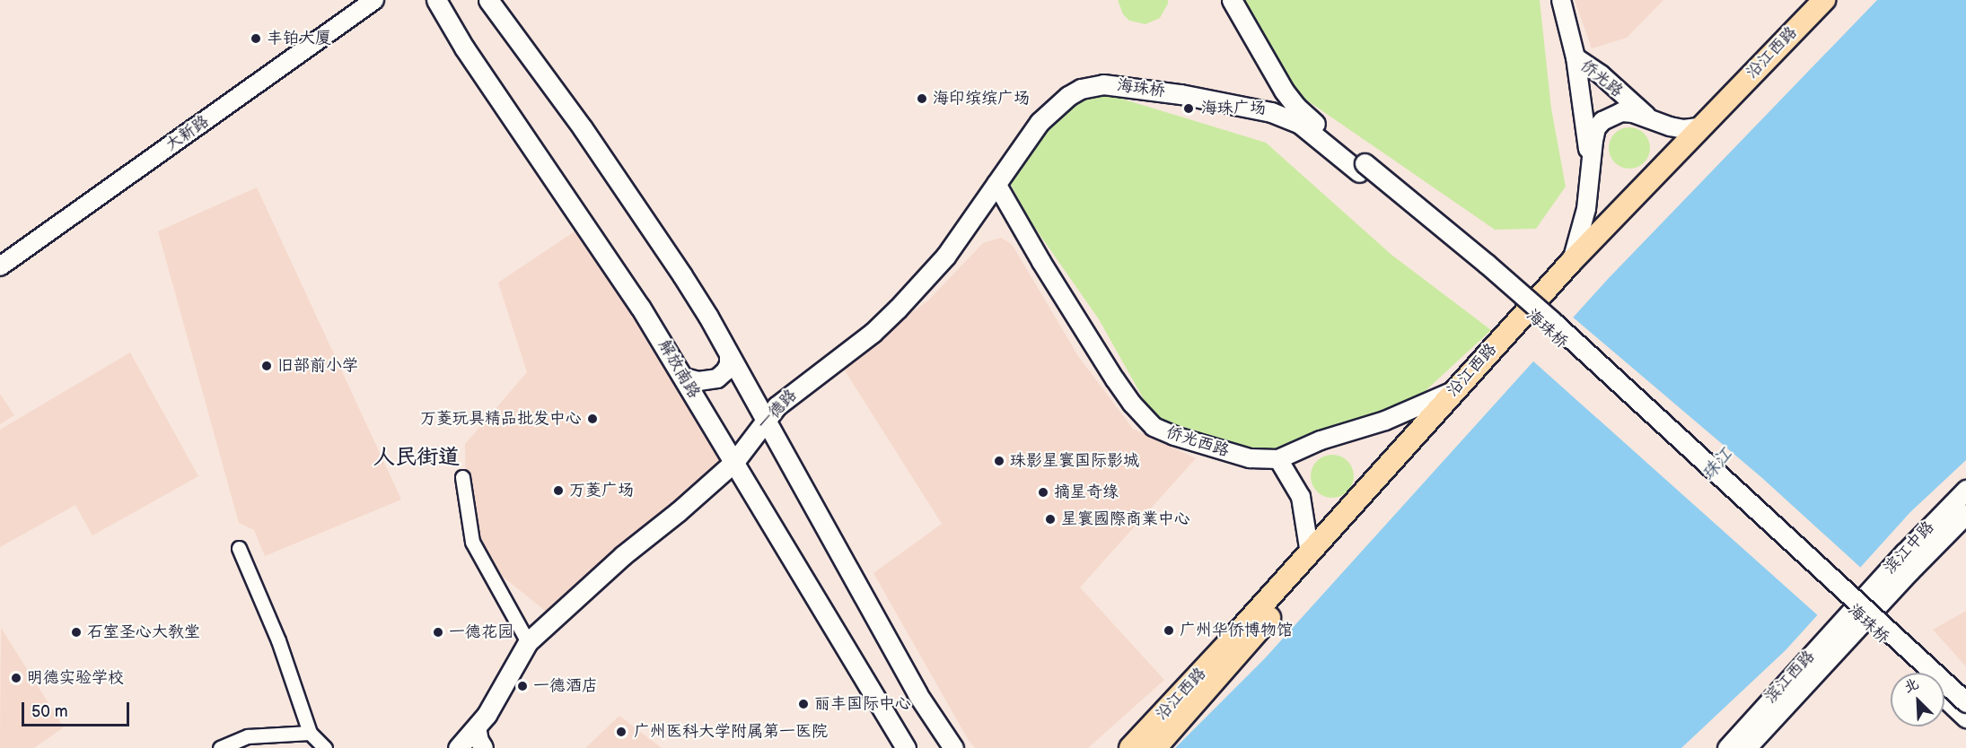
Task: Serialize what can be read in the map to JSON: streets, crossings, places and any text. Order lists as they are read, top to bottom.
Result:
{
  "streets": {
    "main road": [
      "沿江西路",
      "海珠桥",
      "解放南路",
      "一德路",
      "滨江中路",
      "滨江西路"
    ],
    "street": ["侨光路", "大新路", "侨光西路"]
  },
  "crossings": [
    ["沿江西路", "侨光西路"],
    ["海珠桥", "一德路"],
    ["解放南路", "一德路"],
    ["一德路", "侨光西路"],
    ["滨江中路", "滨江西路"]
  ],
  "districts": ["人民街道"],
  "water": ["珠江"],
  "places": [
    "丰铂大厦",
    "海印缤缤广场",
    "海珠广场",
    "旧部前小学",
    "万菱玩具精品批发中心",
    "珠影星寰国际影城",
    "万菱广场",
    "摘星奇缘",
    "星寰國際商業中心",
    "广州华侨博物馆",
    "石室圣心大教堂",
    "一德花园",
    "明德实验学校",
    "一德酒店",
    "丽丰国际中心",
    "广州医科大学附属第一医院"
  ],
  "scale_bar": "50 m",
  "north": "top left"
}
